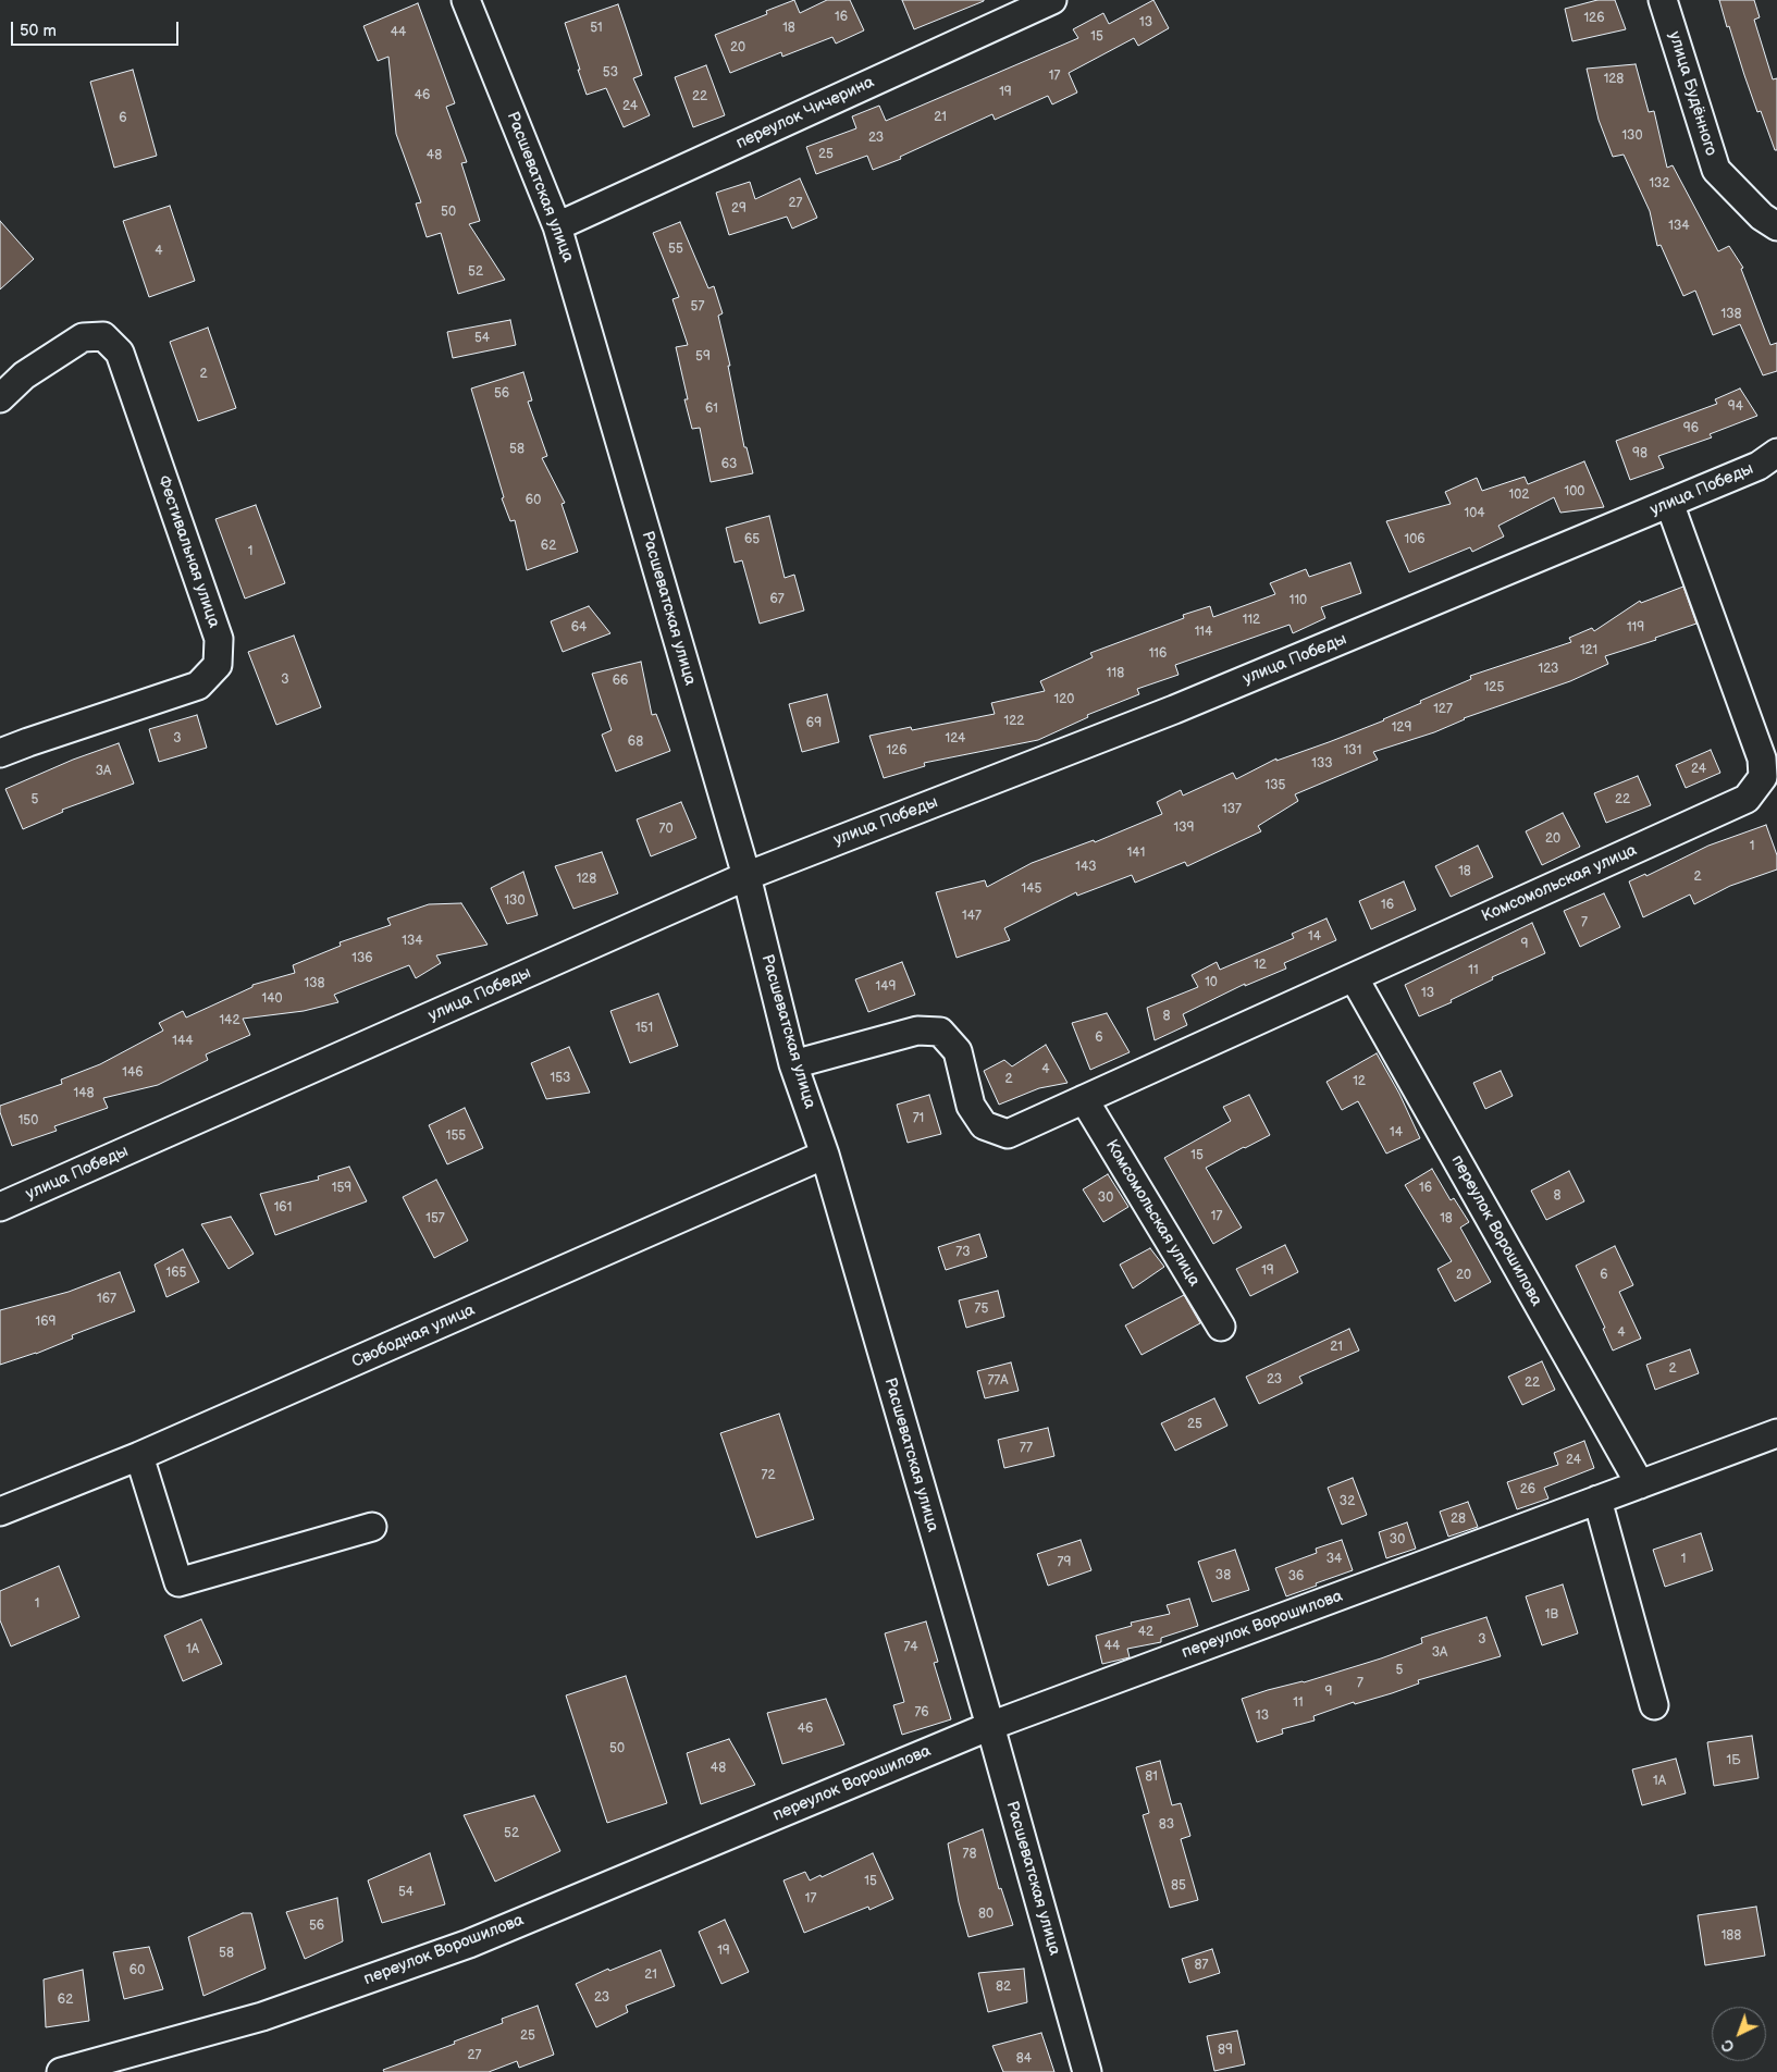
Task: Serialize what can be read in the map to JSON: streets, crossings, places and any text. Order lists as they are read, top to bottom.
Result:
{
  "streets": {
    "street": [
      "улица Будённого",
      "переулок Чичерина",
      "Расшеватская улица",
      "улица Победы",
      "Фестивальная улица",
      "Комсомольская улица",
      "переулок Ворошилова",
      "Свободная улица"
    ]
  },
  "crossings": [
    ["переулок Чичерина", "Расшеватская улица"],
    ["Расшеватская улица", "улица Победы"],
    ["Расшеватская улица", "Комсомольская улица"],
    ["Расшеватская улица", "переулок Ворошилова"],
    ["Расшеватская улица", "Свободная улица"],
    ["улица Победы", "Комсомольская улица"],
    ["Комсомольская улица", "переулок Ворошилова"]
  ],
  "house_numbers": [
    "16",
    "126",
    "13",
    "51",
    "18",
    "44",
    "15",
    "20",
    "53",
    "17",
    "128",
    "19",
    "46",
    "22",
    "24",
    "21",
    "6",
    "130",
    "23",
    "25",
    "48",
    "132",
    "27",
    "29",
    "50",
    "134",
    "55",
    "4",
    "52",
    "57",
    "138",
    "54",
    "59",
    "2",
    "56",
    "94",
    "61",
    "96",
    "58",
    "98",
    "63",
    "100",
    "102",
    "60",
    "104",
    "65",
    "106",
    "62",
    "1",
    "67",
    "110",
    "112",
    "64",
    "119",
    "114",
    "121",
    "116",
    "123",
    "118",
    "3",
    "66",
    "125",
    "120",
    "127",
    "122",
    "69",
    "129",
    "3",
    "124",
    "68",
    "126",
    "131",
    "133",
    "24",
    "3А",
    "135",
    "5",
    "22",
    "137",
    "139",
    "70",
    "20",
    "1",
    "141",
    "143",
    "18",
    "2",
    "128",
    "145",
    "130",
    "16",
    "147",
    "7",
    "14",
    "134",
    "9",
    "136",
    "12",
    "11",
    "10",
    "138",
    "149",
    "13",
    "140",
    "8",
    "142",
    "151",
    "6",
    "144",
    "4",
    "146",
    "153",
    "2",
    "12",
    "148",
    "71",
    "150",
    "14",
    "155",
    "15",
    "159",
    "16",
    "8",
    "30",
    "161",
    "17",
    "157",
    "18",
    "73",
    "19",
    "165",
    "20",
    "6",
    "167",
    "75",
    "169",
    "4",
    "21",
    "2",
    "23",
    "77А",
    "22",
    "25",
    "77",
    "24",
    "72",
    "26",
    "32",
    "28",
    "30",
    "34",
    "1",
    "79",
    "38",
    "36",
    "1",
    "1В",
    "42",
    "3",
    "44",
    "74",
    "1А",
    "3А",
    "5",
    "7",
    "9",
    "11",
    "76",
    "13",
    "46",
    "50",
    "1Б",
    "48",
    "81",
    "1А",
    "83",
    "52",
    "78",
    "15",
    "85",
    "54",
    "17",
    "80",
    "56",
    "188",
    "19",
    "58",
    "87",
    "60",
    "21",
    "82",
    "23",
    "62",
    "25",
    "89",
    "27",
    "84"
  ],
  "scale_bar": "50 m",
  "north": "bottom left"
}
